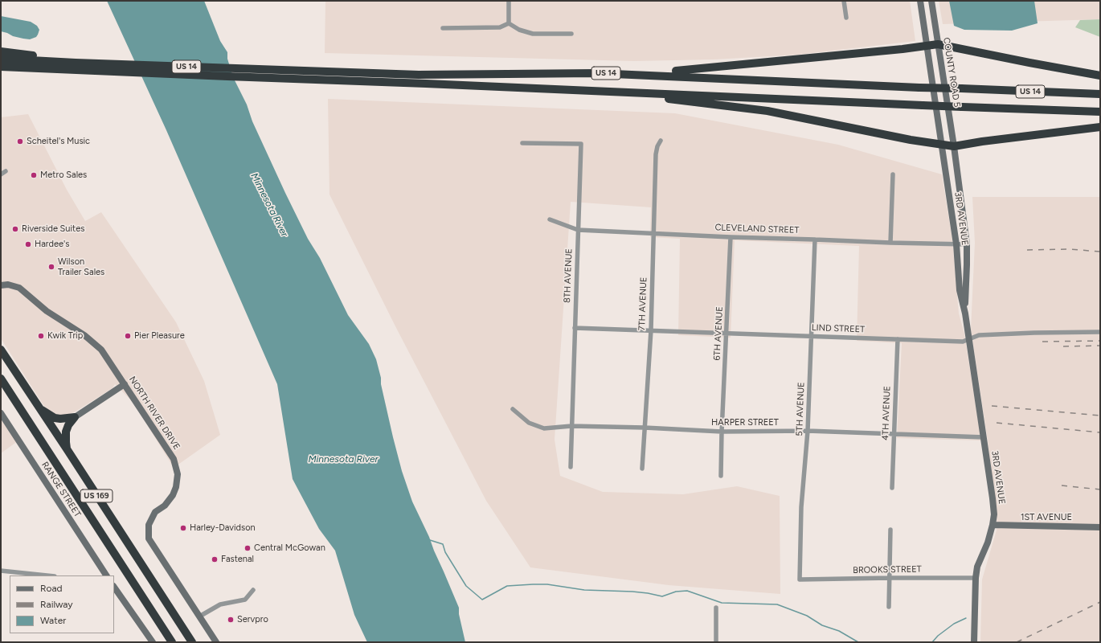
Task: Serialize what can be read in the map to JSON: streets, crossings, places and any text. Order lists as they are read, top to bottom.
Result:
{
  "streets": {
    "highway": ["US 14", "US 169"],
    "street": [
      "COUNTY ROAD 5",
      "3RD AVENUE",
      "CLEVELAND STREET",
      "8TH AVENUE",
      "7TH AVENUE",
      "LIND STREET",
      "6TH AVENUE",
      "5TH AVENUE",
      "NORTH RIVER DRIVE",
      "4TH AVENUE",
      "HARPER STREET",
      "RANGE STREET",
      "1ST AVENUE",
      "BROOKS STREET"
    ]
  },
  "crossings": [
    ["COUNTY ROAD 5", "3RD AVENUE"],
    ["3RD AVENUE", "CLEVELAND STREET"],
    ["3RD AVENUE", "LIND STREET"],
    ["3RD AVENUE", "HARPER STREET"],
    ["3RD AVENUE", "1ST AVENUE"],
    ["3RD AVENUE", "BROOKS STREET"],
    ["CLEVELAND STREET", "8TH AVENUE"],
    ["CLEVELAND STREET", "7TH AVENUE"],
    ["CLEVELAND STREET", "6TH AVENUE"],
    ["CLEVELAND STREET", "5TH AVENUE"],
    ["8TH AVENUE", "LIND STREET"],
    ["8TH AVENUE", "HARPER STREET"],
    ["7TH AVENUE", "LIND STREET"],
    ["7TH AVENUE", "HARPER STREET"],
    ["LIND STREET", "6TH AVENUE"],
    ["LIND STREET", "5TH AVENUE"],
    ["LIND STREET", "4TH AVENUE"],
    ["6TH AVENUE", "HARPER STREET"],
    ["5TH AVENUE", "HARPER STREET"],
    ["5TH AVENUE", "BROOKS STREET"],
    ["4TH AVENUE", "HARPER STREET"]
  ],
  "water": ["Minnesota River"],
  "places": [
    "Scheitel's Music",
    "Metro Sales",
    "Riverside Suites",
    "Hardee's",
    "Wilson Trailer Sales",
    "Kwik Trip",
    "Pier Pleasure",
    "Harley-Davidson",
    "Central McGowan",
    "Fastenal",
    "Servpro"
  ],
  "legend": ["Road", "Railway", "Water"]
}
